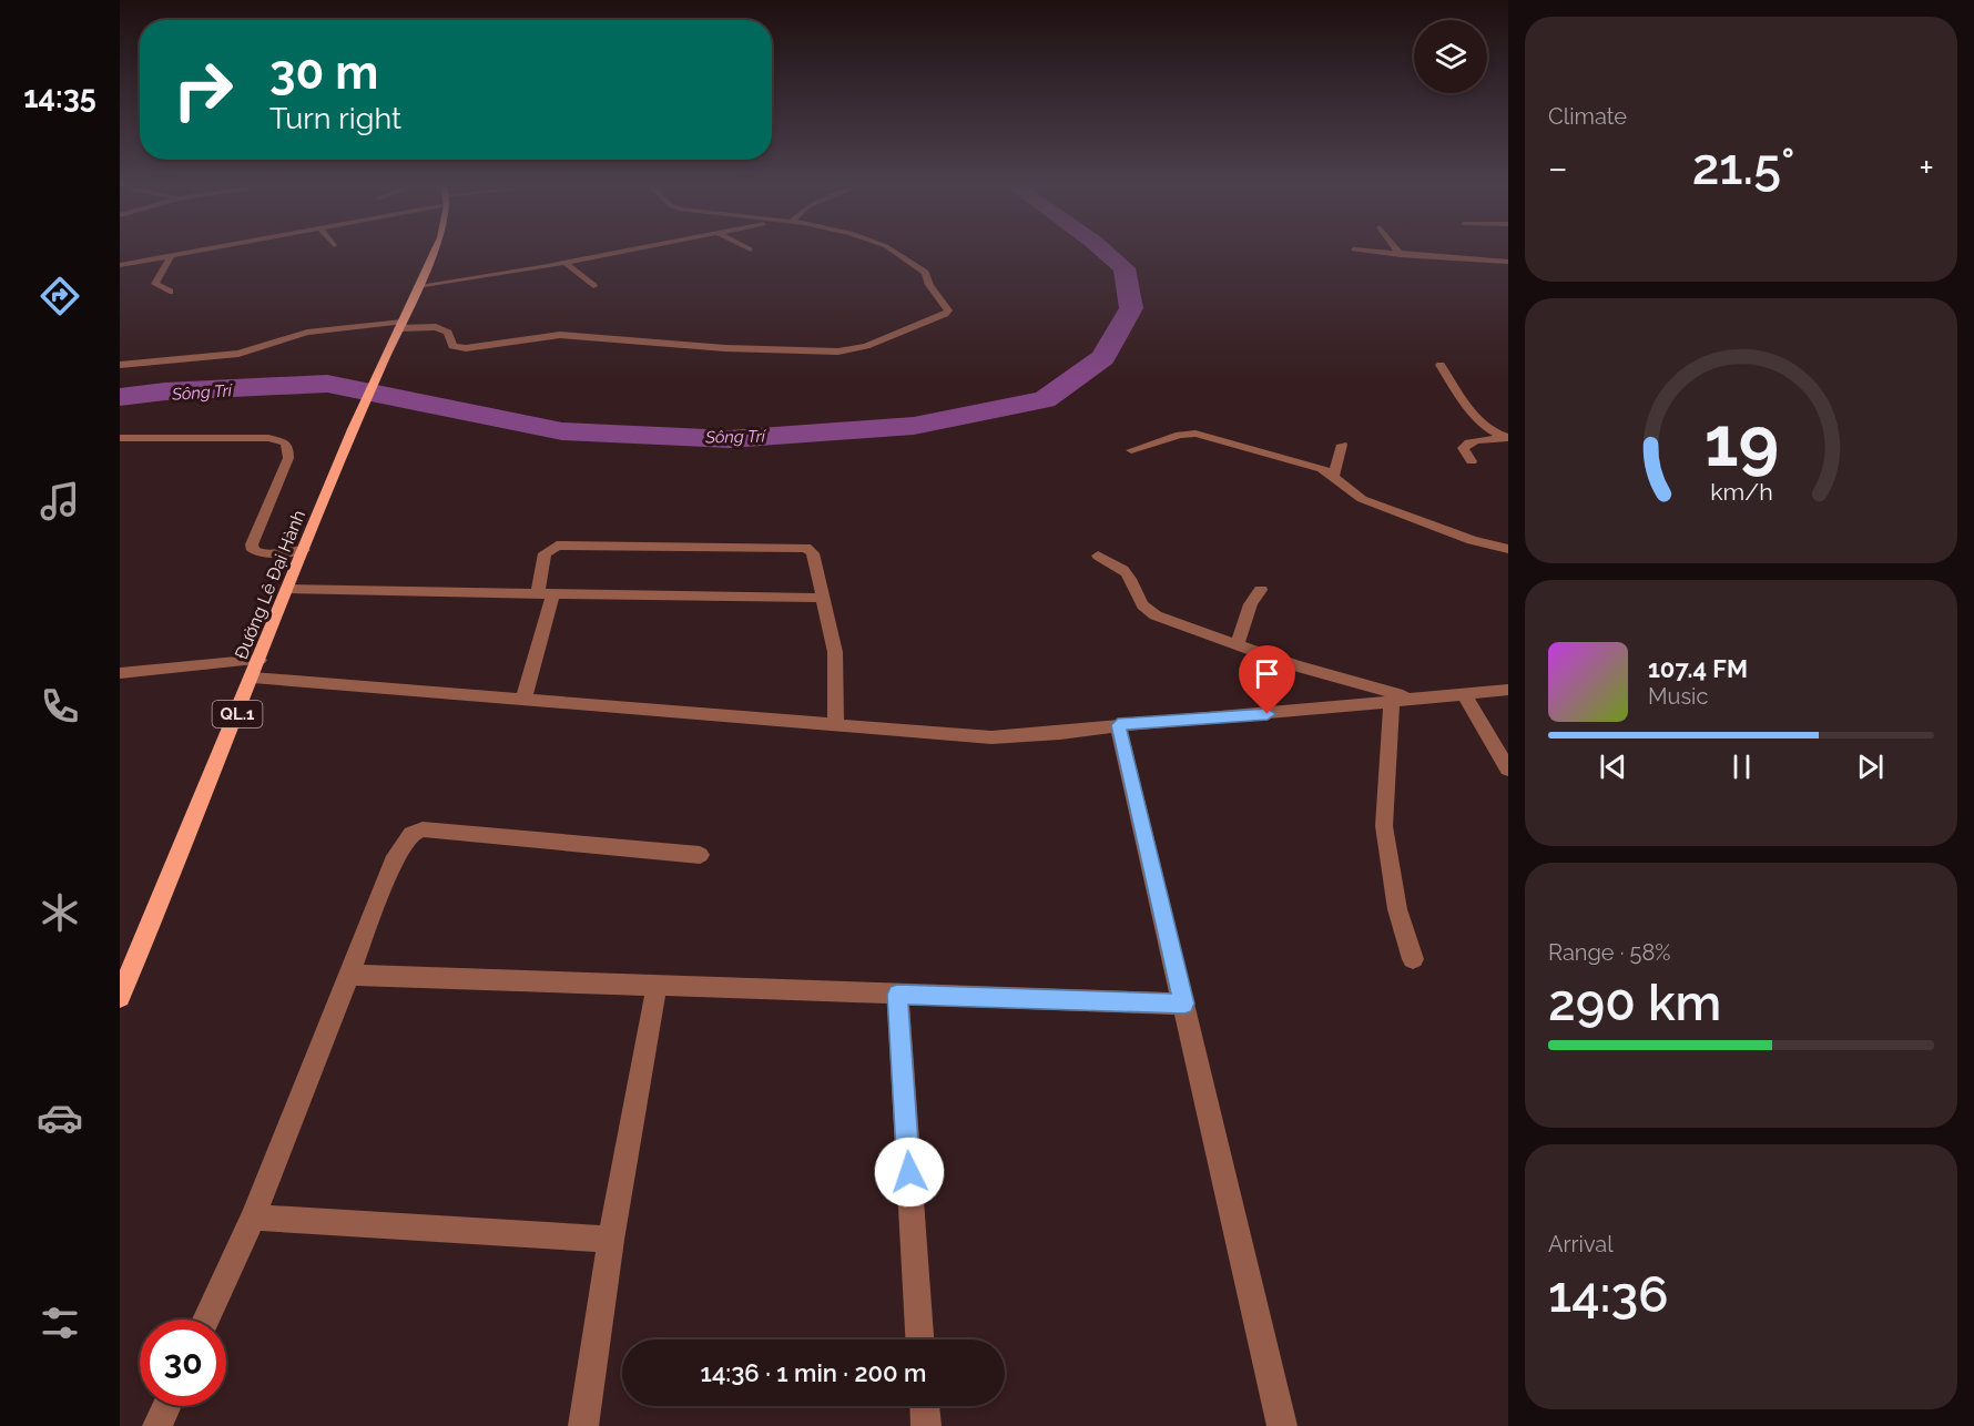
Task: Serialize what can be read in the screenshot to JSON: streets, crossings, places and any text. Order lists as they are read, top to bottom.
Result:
{
  "streets": {
    "main road": ["Đường Lê Đại Hành", "QL.1"]
  },
  "water": ["Sông Trí"],
  "page": {
    "tabs": "14:35",
    "tile": [
      "Climate",
      ["Range · 58%", "290 km"],
      ["Arrival", "14:36"]
    ],
    "turn": ["30 m", "Turn right"],
    "heat": ["−", "21.5°", "+"],
    "song": ["107.4 FM", "Music"],
    "limit": "30",
    "trip": "14:36 · 1 min · 200 m",
    "gauge": ["19", "km/h"]
  }
}
